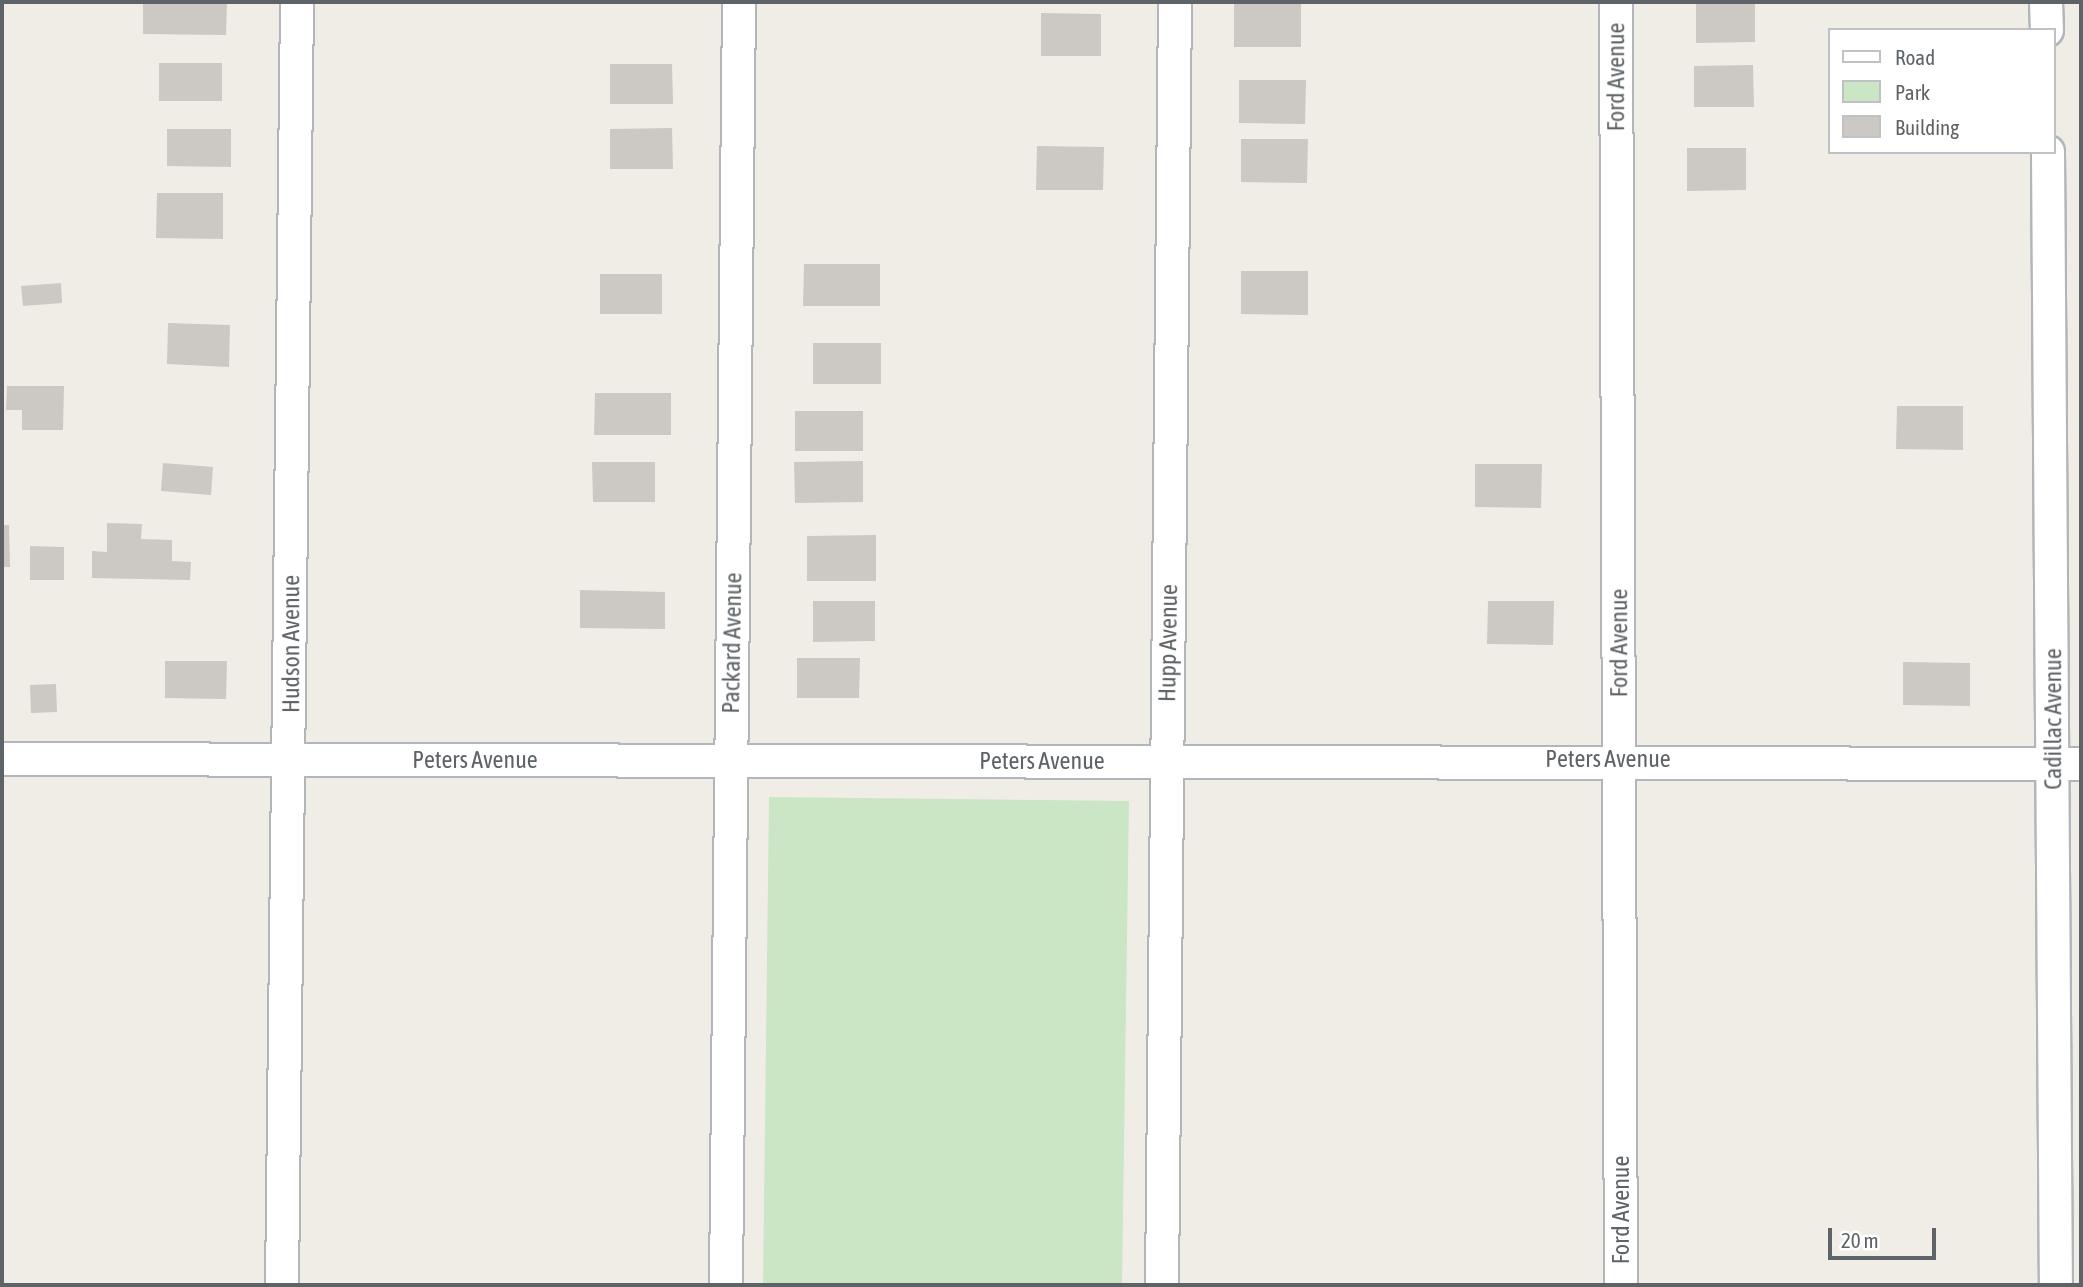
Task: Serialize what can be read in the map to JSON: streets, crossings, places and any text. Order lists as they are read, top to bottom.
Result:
{
  "streets": {
    "street": [
      "Ford Avenue",
      "Packard Avenue",
      "Hupp Avenue",
      "Hudson Avenue",
      "Cadillac Avenue",
      "Peters Avenue"
    ]
  },
  "crossings": [
    ["Ford Avenue", "Peters Avenue"],
    ["Packard Avenue", "Peters Avenue"],
    ["Hupp Avenue", "Peters Avenue"],
    ["Hudson Avenue", "Peters Avenue"],
    ["Cadillac Avenue", "Peters Avenue"]
  ],
  "legend": ["Road", "Park", "Building"],
  "scale_bar": "20 m"
}
